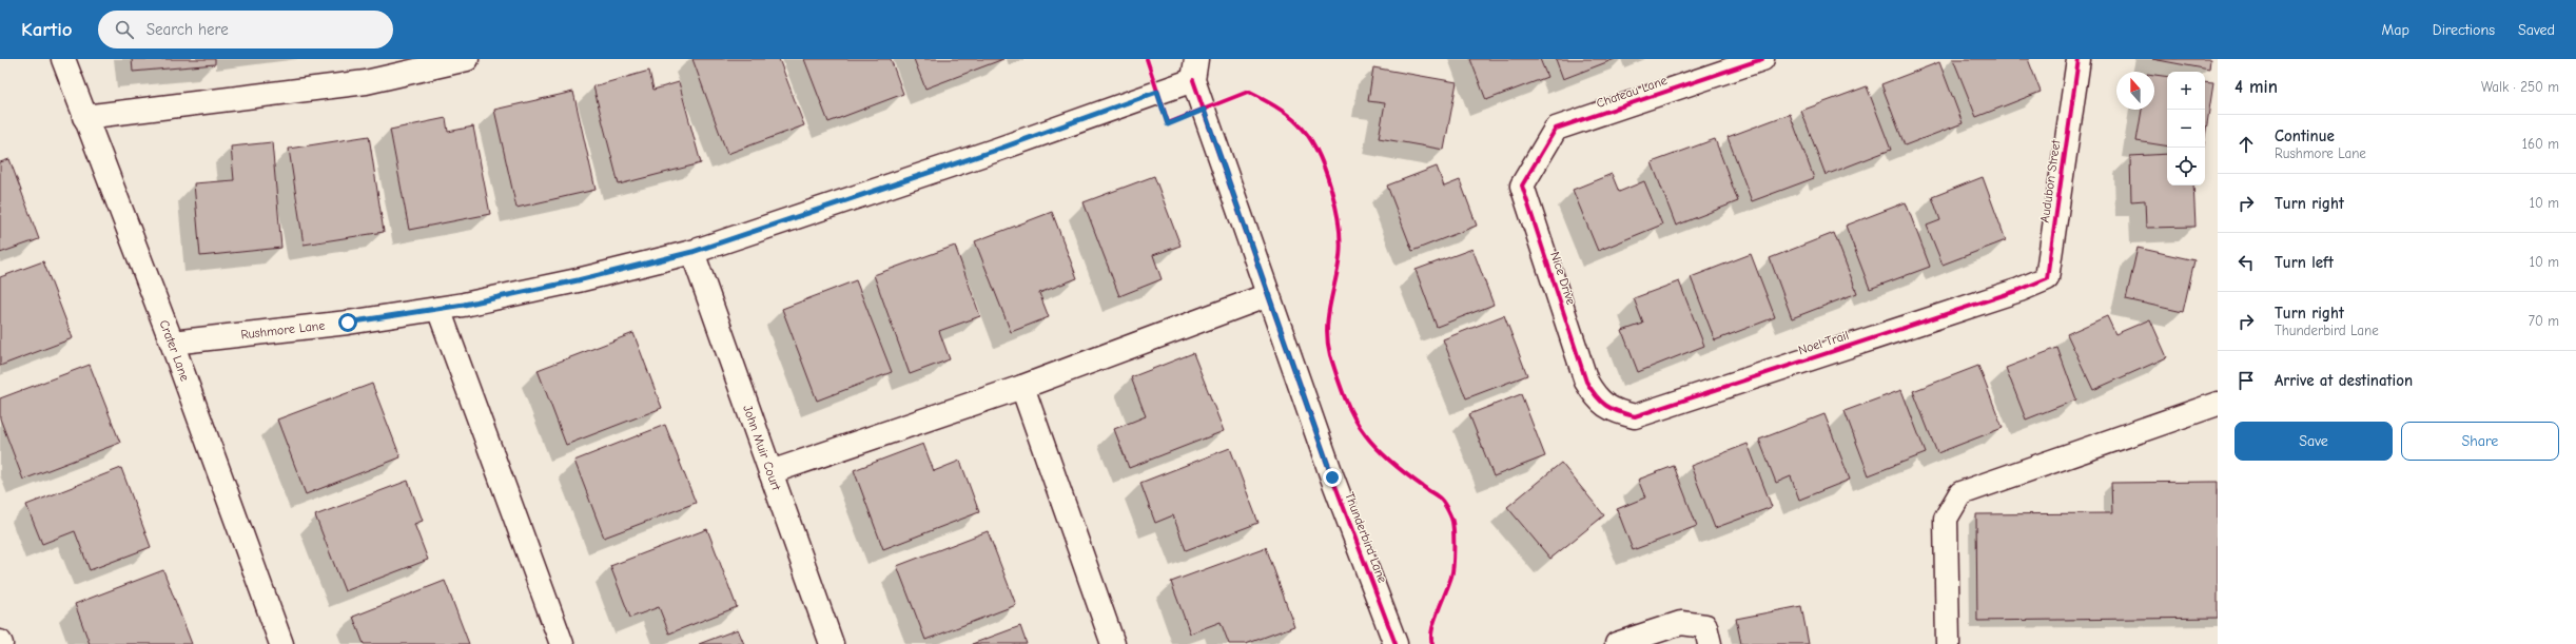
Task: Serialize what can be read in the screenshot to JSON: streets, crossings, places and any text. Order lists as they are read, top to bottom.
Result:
{
  "streets": {
    "street": [
      "Chateau Lane",
      "Audubon Street",
      "Nice Drive",
      "Rushmore Lane",
      "Noel Trail",
      "Crater Lane",
      "John Muir Court",
      "Thunderbird Lane"
    ]
  },
  "crossings": [
    ["Chateau Lane", "Nice Drive"],
    ["Audubon Street", "Noel Trail"],
    ["Nice Drive", "Noel Trail"],
    ["Rushmore Lane", "Crater Lane"],
    ["Rushmore Lane", "John Muir Court"],
    ["Rushmore Lane", "Thunderbird Lane"]
  ],
  "north": "top",
  "page": {
    "header": "Kartio",
    "search": "Search here",
    "nav": ["Map", "Directions", "Saved"],
    "heading": ["4 min", "Walk · 250 m"],
    "map_buttons": ["+", "−"],
    "list": [
      ["Continue", "Rushmore Lane", "160 m"],
      ["Turn right", "10 m"],
      ["Turn left", "10 m"],
      ["Turn right", "Thunderbird Lane", "70 m"],
      "Arrive at destination"
    ],
    "buttons": ["Save", "Share"]
  }
}
